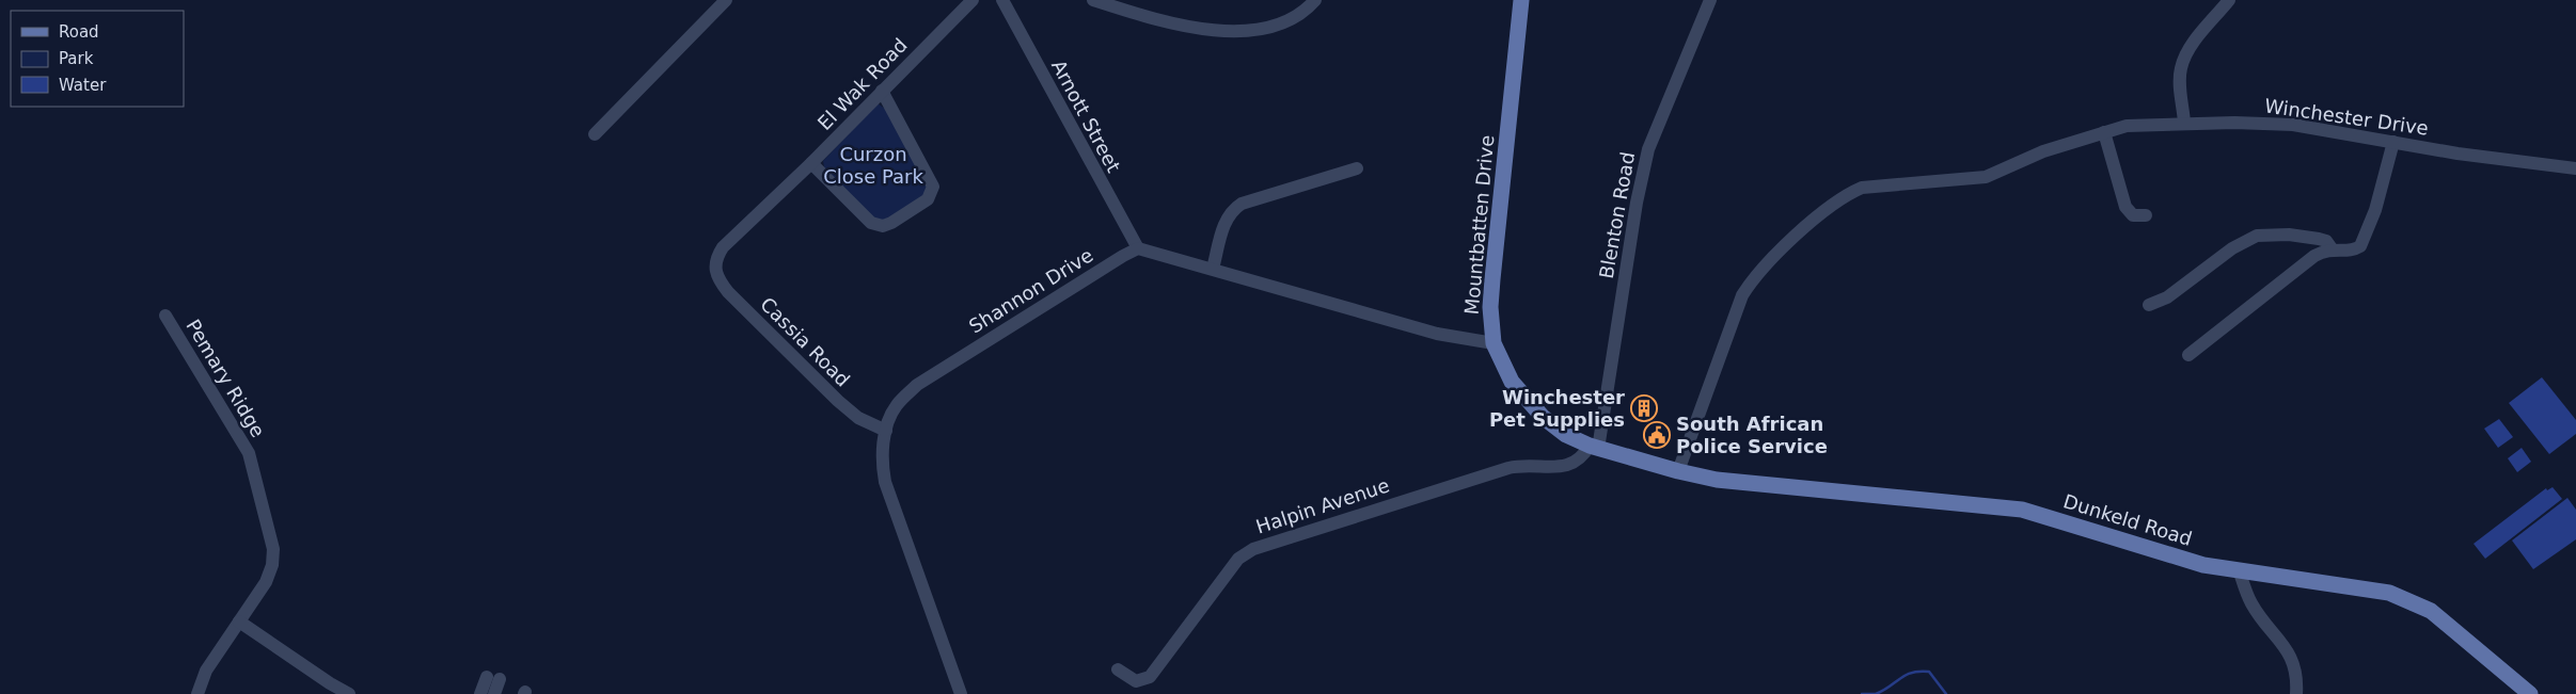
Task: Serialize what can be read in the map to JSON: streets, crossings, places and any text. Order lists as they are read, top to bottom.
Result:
{
  "streets": {
    "main road": ["Mountbatten Drive", "Dunkeld Road"],
    "street": [
      "El Wak Road",
      "Arnott Street",
      "Winchester Drive",
      "Blenton Road",
      "Shannon Drive",
      "Cassia Road",
      "Pemary Ridge",
      "Halpin Avenue"
    ]
  },
  "crossings": [
    ["El Wak Road", "Cassia Road"],
    ["Arnott Street", "Shannon Drive"],
    ["Winchester Drive", "Mountbatten Drive"],
    ["Winchester Drive", "Dunkeld Road"],
    ["Blenton Road", "Mountbatten Drive"],
    ["Blenton Road", "Halpin Avenue"],
    ["Mountbatten Drive", "Halpin Avenue"],
    ["Mountbatten Drive", "Dunkeld Road"],
    ["Shannon Drive", "Cassia Road"]
  ],
  "parks": ["Curzon Close Park"],
  "places": {
    "building": ["Winchester Pet Supplies"],
    "public building": ["South African Police Service"]
  },
  "legend": ["Road", "Park", "Water"]
}
